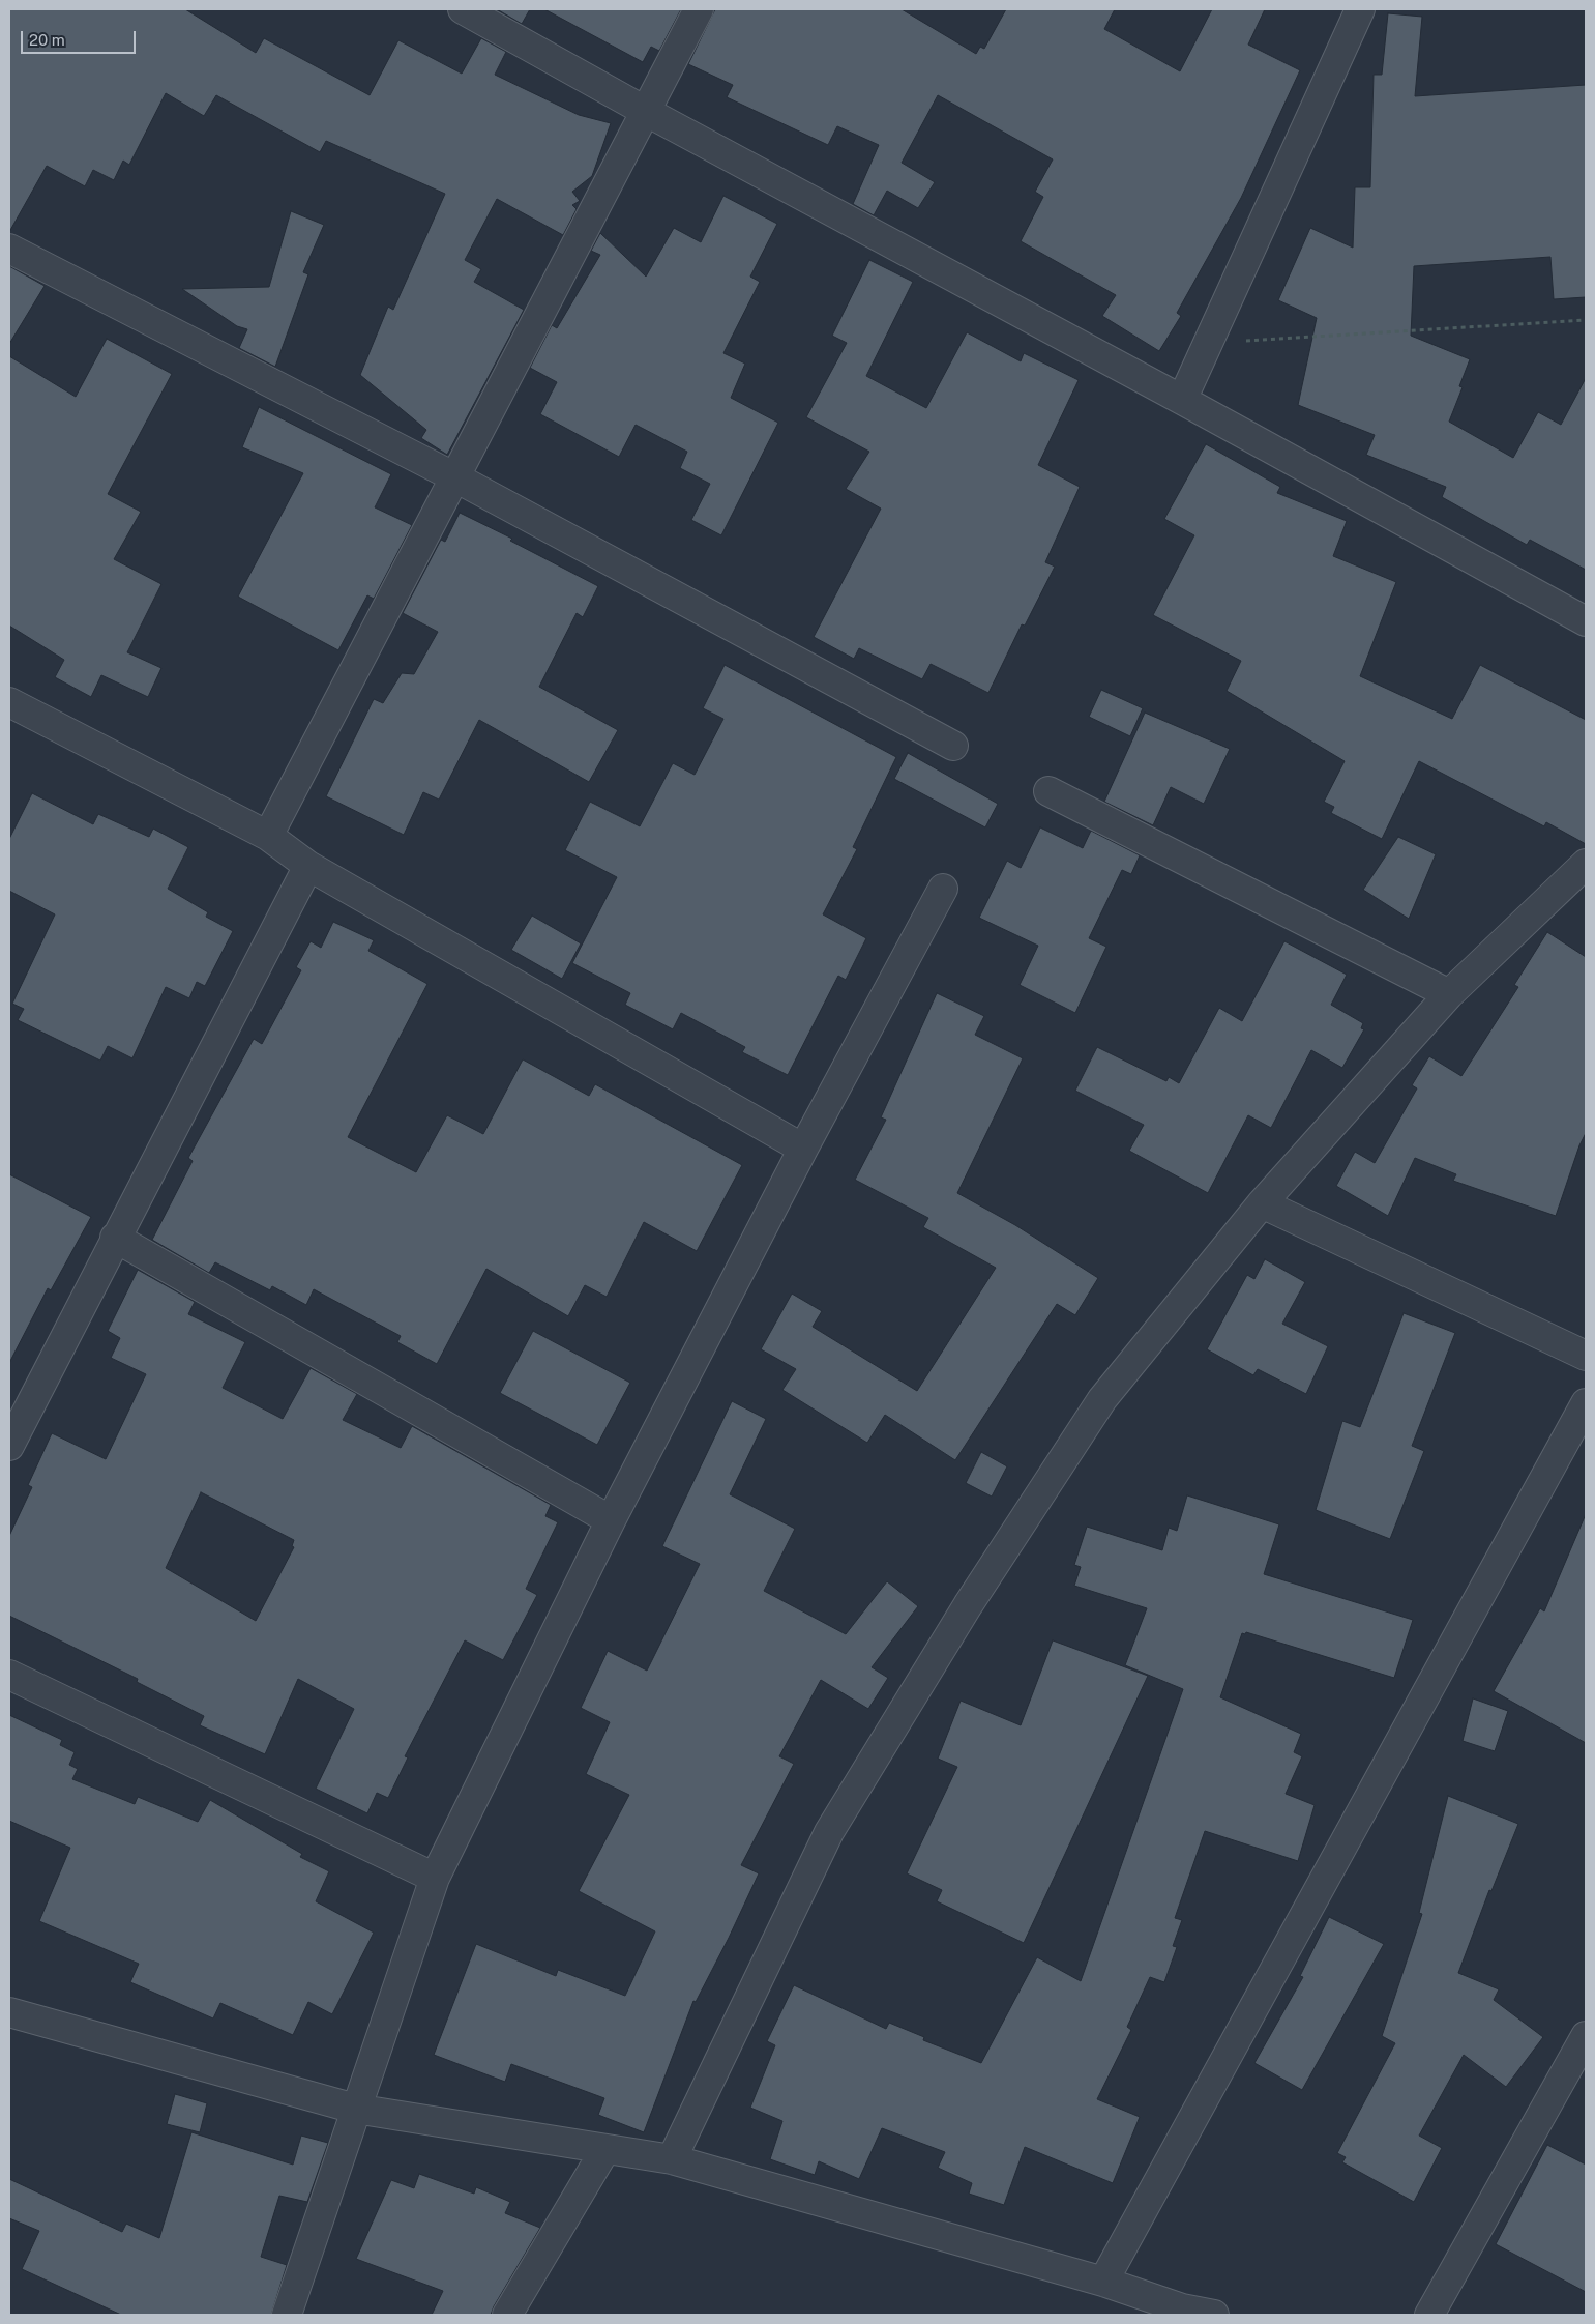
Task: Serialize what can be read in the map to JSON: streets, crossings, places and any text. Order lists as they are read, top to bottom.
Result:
{
  "scale_bar": "20 m"
}
